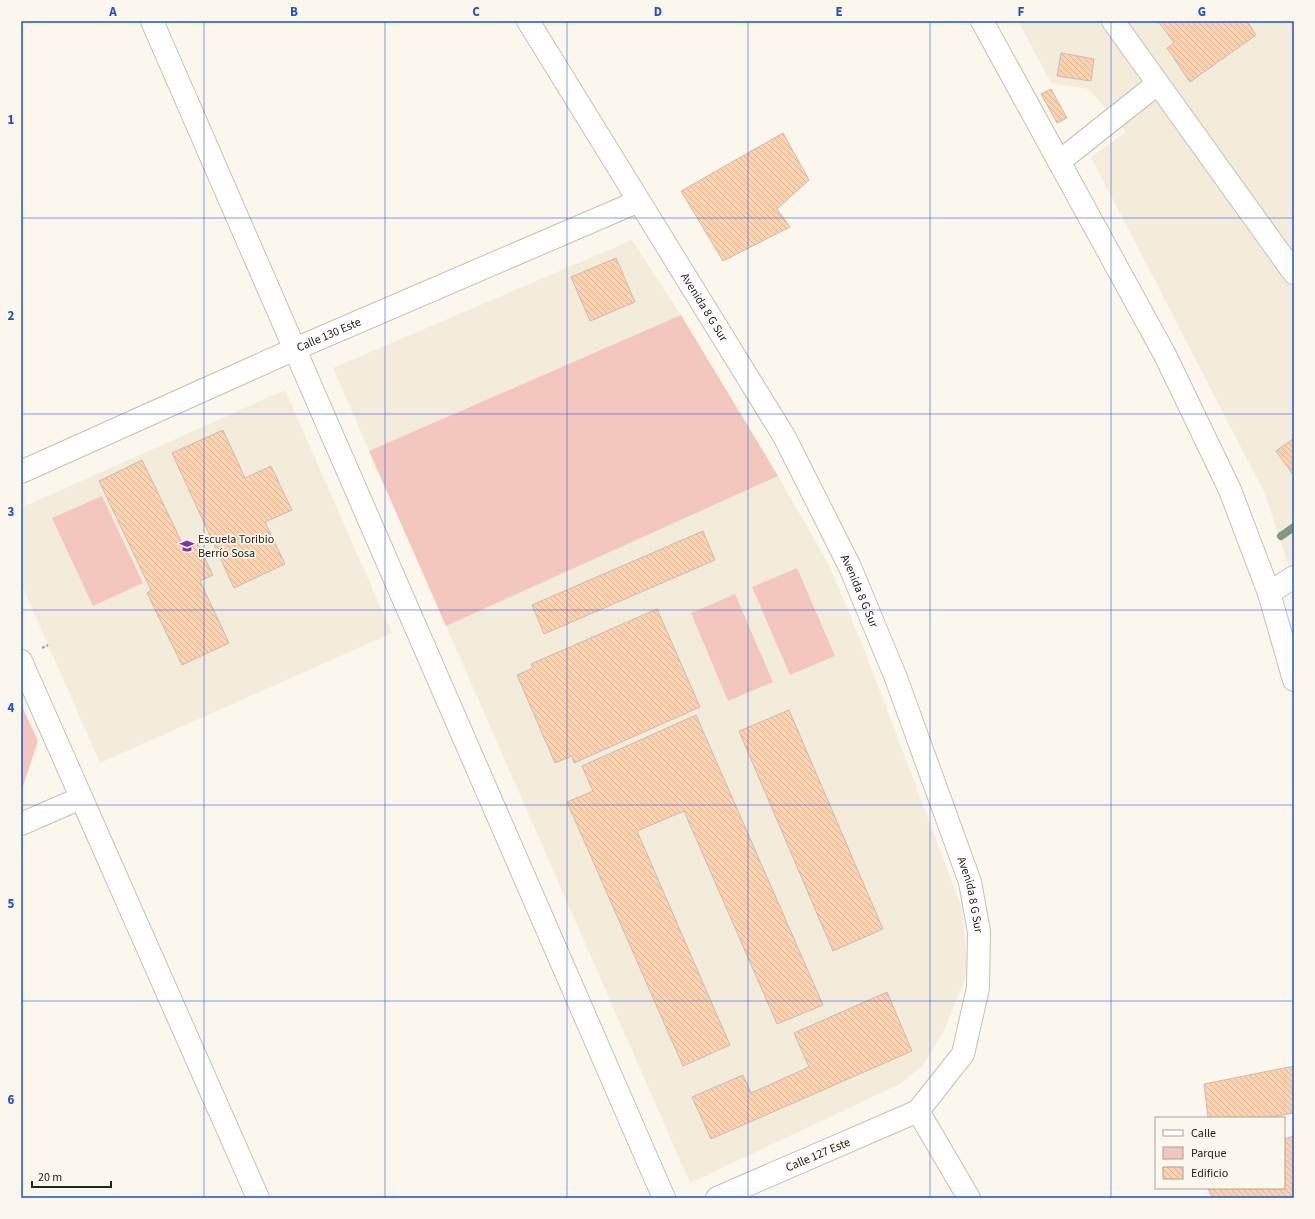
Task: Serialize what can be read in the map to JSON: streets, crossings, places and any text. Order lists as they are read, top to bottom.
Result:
{
  "streets": {
    "street": ["Avenida 8 G Sur", "Calle 130 Este", "Calle 127 Este"]
  },
  "crossings": [
    ["Avenida 8 G Sur", "Calle 130 Este"],
    ["Avenida 8 G Sur", "Calle 127 Este"]
  ],
  "places": {
    "school or university": ["Escuela Toribio Berrío Sosa"]
  },
  "legend": ["Calle", "Parque", "Edificio"],
  "scale_bar": "20 m",
  "grid": {
    "columns": [
      "A",
      "B",
      "C",
      "D",
      "E",
      "F",
      "G"
    ],
    "rows": [
      "1",
      "2",
      "3",
      "4",
      "5",
      "6"
    ]
  }
}
